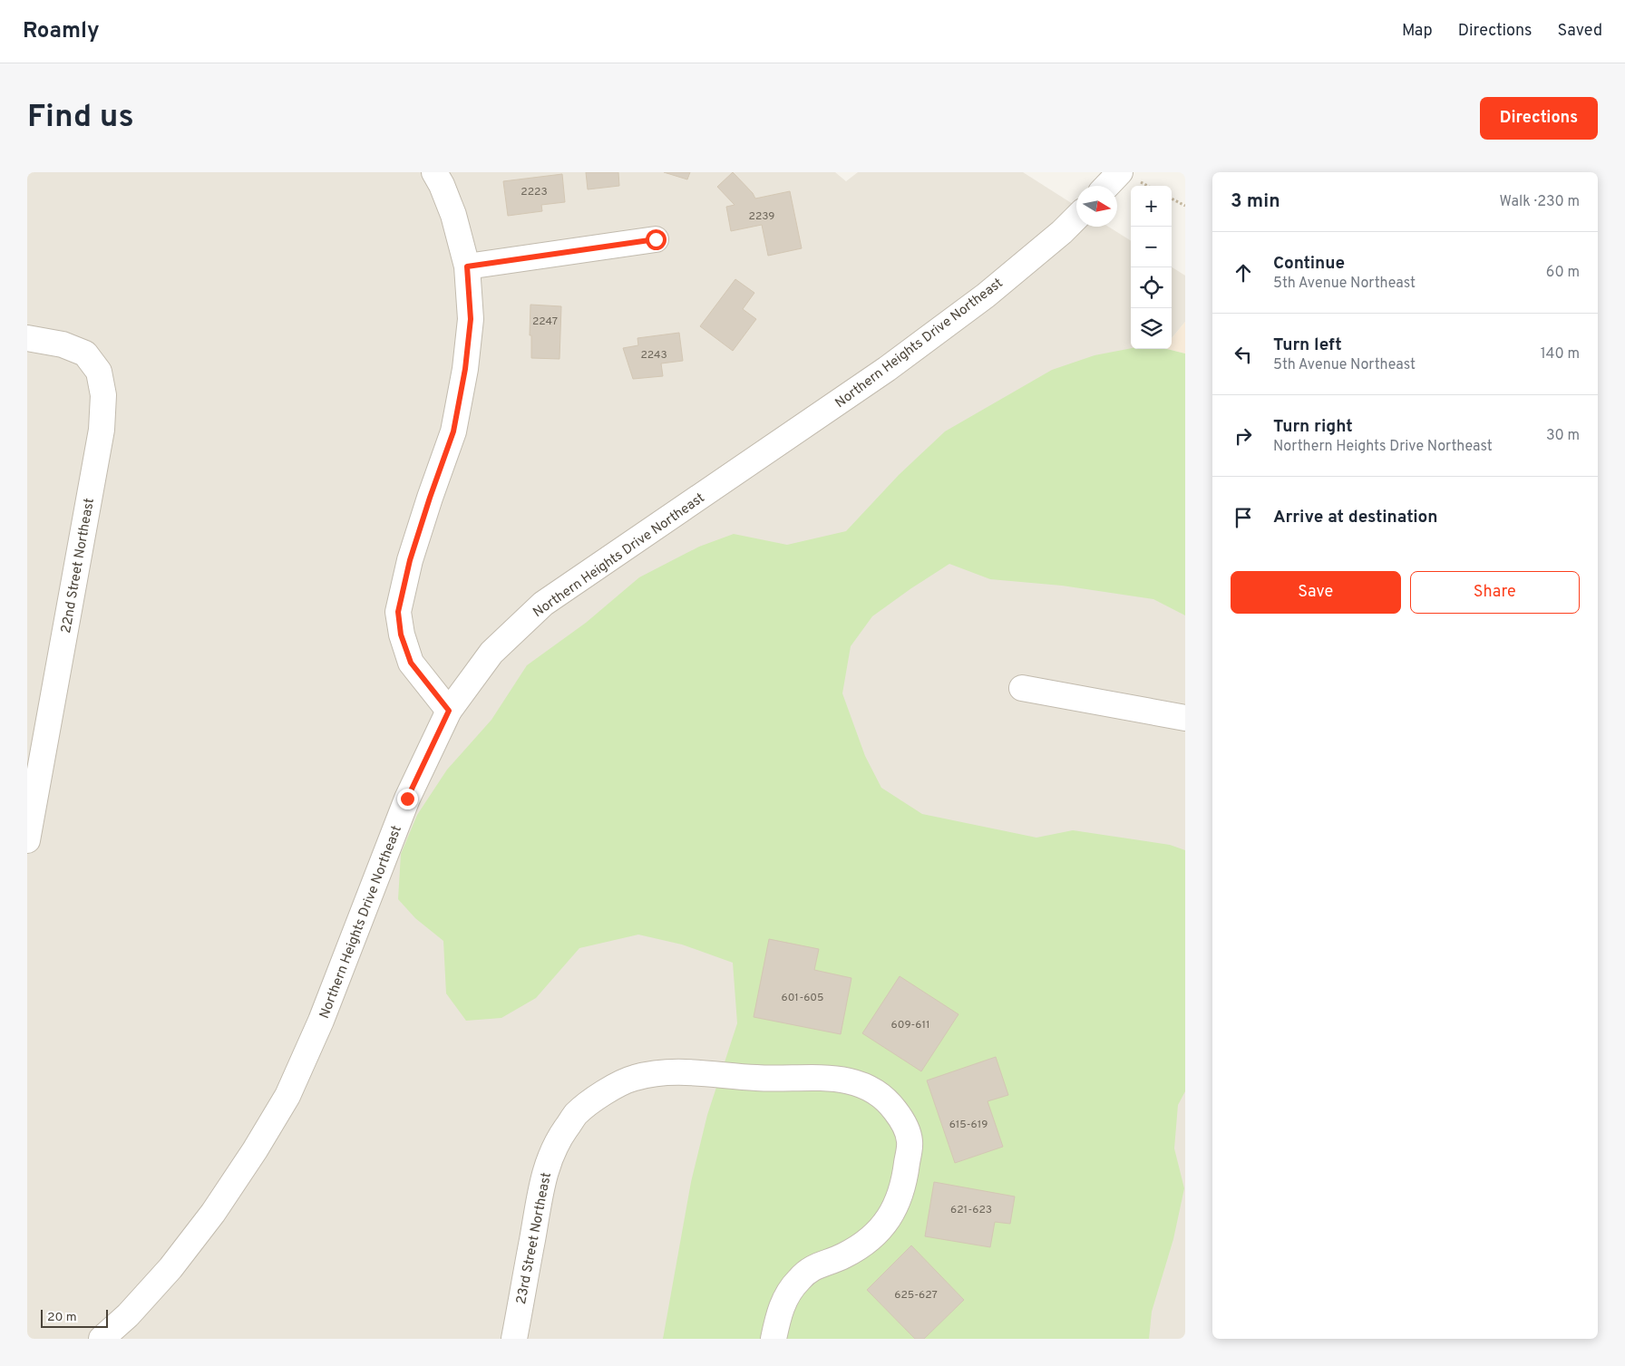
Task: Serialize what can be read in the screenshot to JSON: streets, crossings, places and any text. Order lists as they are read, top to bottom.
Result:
{
  "streets": {
    "street": ["Northern Heights Drive Northeast", "22nd Street Northeast", "23rd Street Northeast"]
  },
  "house_numbers": [
    "2223",
    "2239",
    "2247",
    "2243",
    "601-605",
    "609-611",
    "615-619",
    "621-623",
    "625-627"
  ],
  "scale_bar": "20 m",
  "north": "right",
  "page": {
    "header": "Roamly",
    "nav": ["Map", "Directions", "Saved"],
    "buttons": [
      "Directions",
      ["Save", "Share"]
    ],
    "title": "Find us",
    "heading": ["3 min", "Walk · 230 m"],
    "map_buttons": ["+", "−"],
    "list": [
      ["Continue", "5th Avenue Northeast", "60 m"],
      ["Turn left", "5th Avenue Northeast", "140 m"],
      ["Turn right", "Northern Heights Drive Northeast", "30 m"],
      "Arrive at destination"
    ],
    "scale": "20 m"
  }
}
